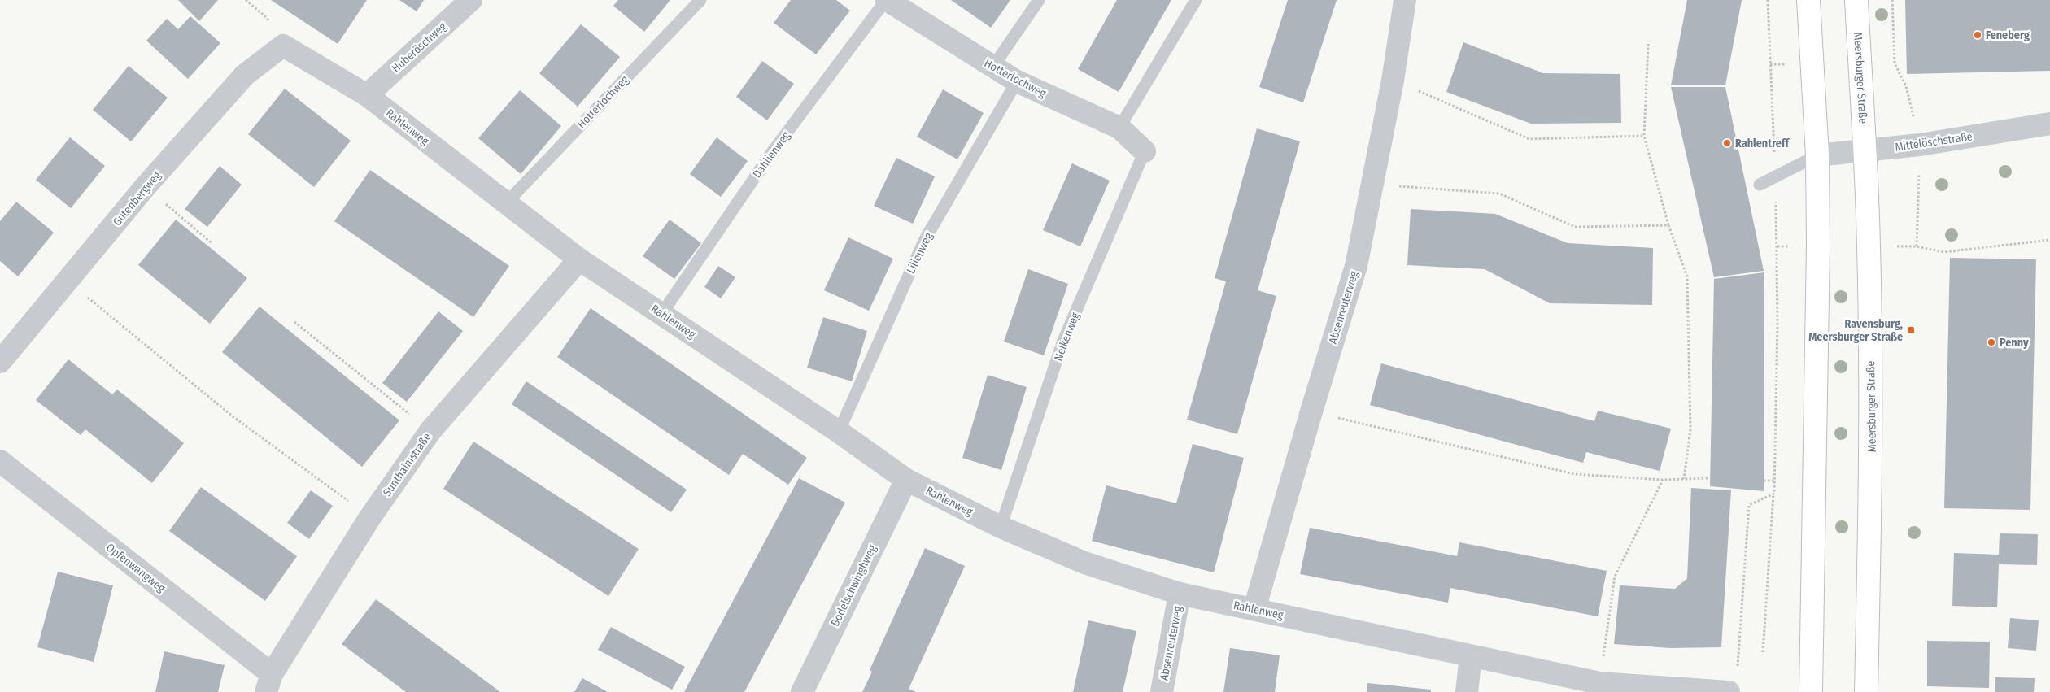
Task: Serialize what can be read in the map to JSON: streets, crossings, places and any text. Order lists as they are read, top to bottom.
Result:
{
  "streets": {
    "street": [
      "Huberöschweg",
      "Hotterlochweg",
      "Meersburger Straße",
      "Rahlenweg",
      "Mittelöschstraße",
      "Gutenbergweg",
      "Absenreuterweg",
      "Sunthaimstraße",
      "Opfenwangweg",
      "Bodelschwinghweg"
    ],
    "lane": ["Dahlienweg", "Lilienweg", "Nelkenweg"]
  },
  "crossings": [
    ["Huberöschweg", "Rahlenweg"],
    ["Hotterlochweg", "Rahlenweg"],
    ["Hotterlochweg", "Dahlienweg"],
    ["Hotterlochweg", "Lilienweg"],
    ["Hotterlochweg", "Nelkenweg"],
    ["Meersburger Straße", "Mittelöschstraße"],
    ["Rahlenweg", "Dahlienweg"],
    ["Rahlenweg", "Gutenbergweg"],
    ["Rahlenweg", "Lilienweg"],
    ["Rahlenweg", "Absenreuterweg"],
    ["Rahlenweg", "Nelkenweg"],
    ["Rahlenweg", "Sunthaimstraße"],
    ["Rahlenweg", "Bodelschwinghweg"],
    ["Sunthaimstraße", "Opfenwangweg"]
  ],
  "places": {
    "other": ["Feneberg", "Rahlentreff", "Penny"],
    "transit": ["Ravensburg, Meersburger Straße"]
  }
}
